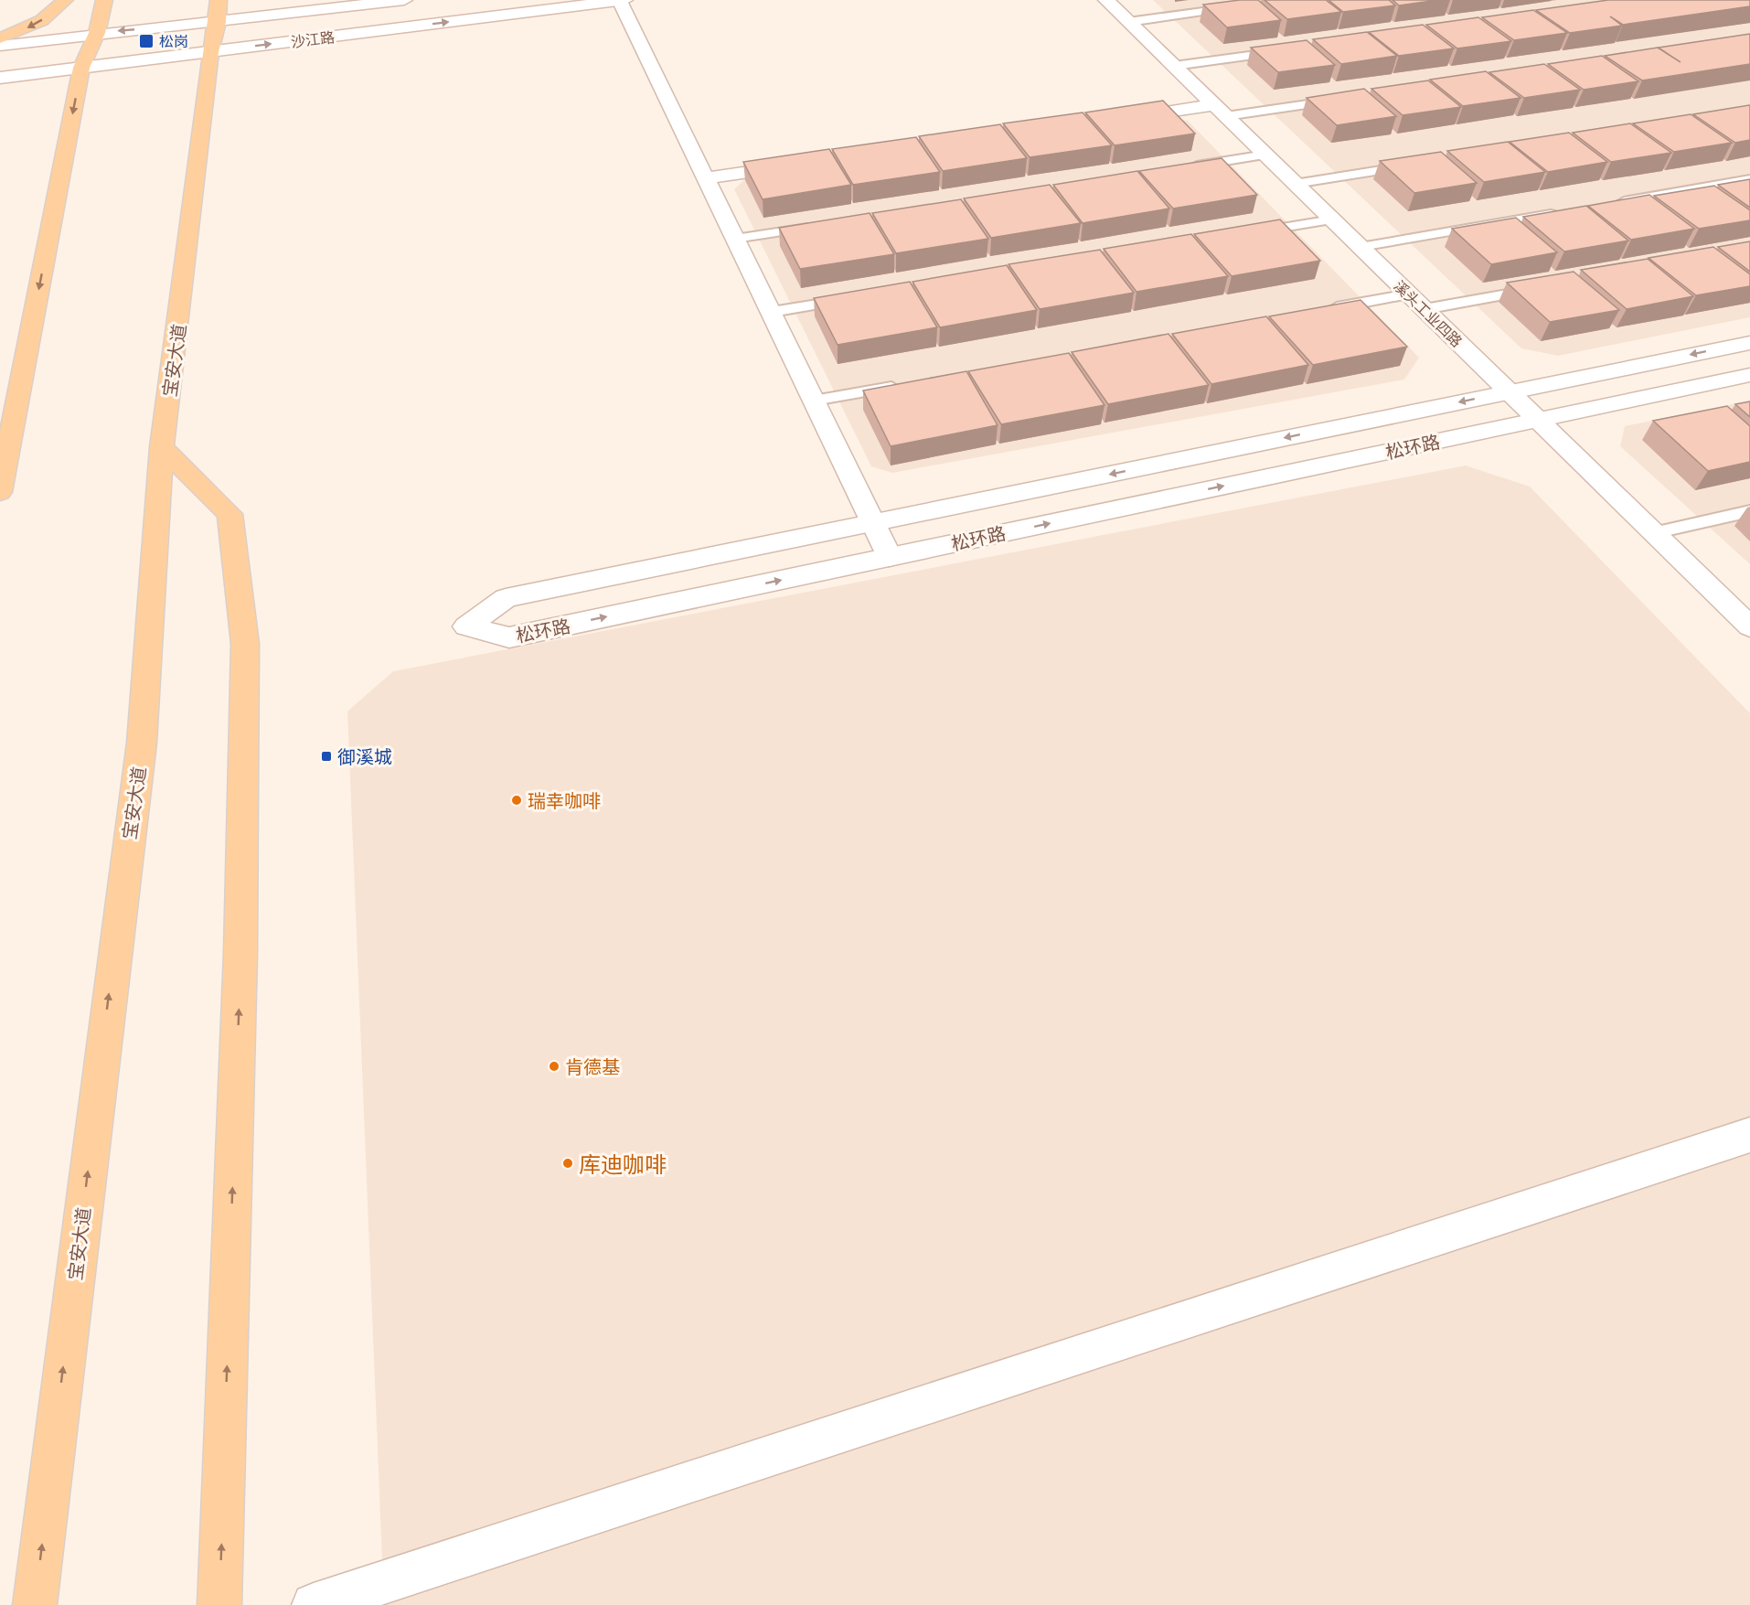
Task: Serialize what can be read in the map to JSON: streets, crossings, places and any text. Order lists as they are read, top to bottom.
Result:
{
  "streets": {
    "main road": ["宝安大道"],
    "street": ["沙江路", "溪头工业四路", "松环路"]
  },
  "crossings": [
    ["沙江路", "宝安大道"],
    ["溪头工业四路", "松环路"]
  ],
  "places": {
    "transit": ["松岗", "御溪城"],
    "other": ["瑞幸咖啡", "肯德基", "库迪咖啡"]
  }
}
